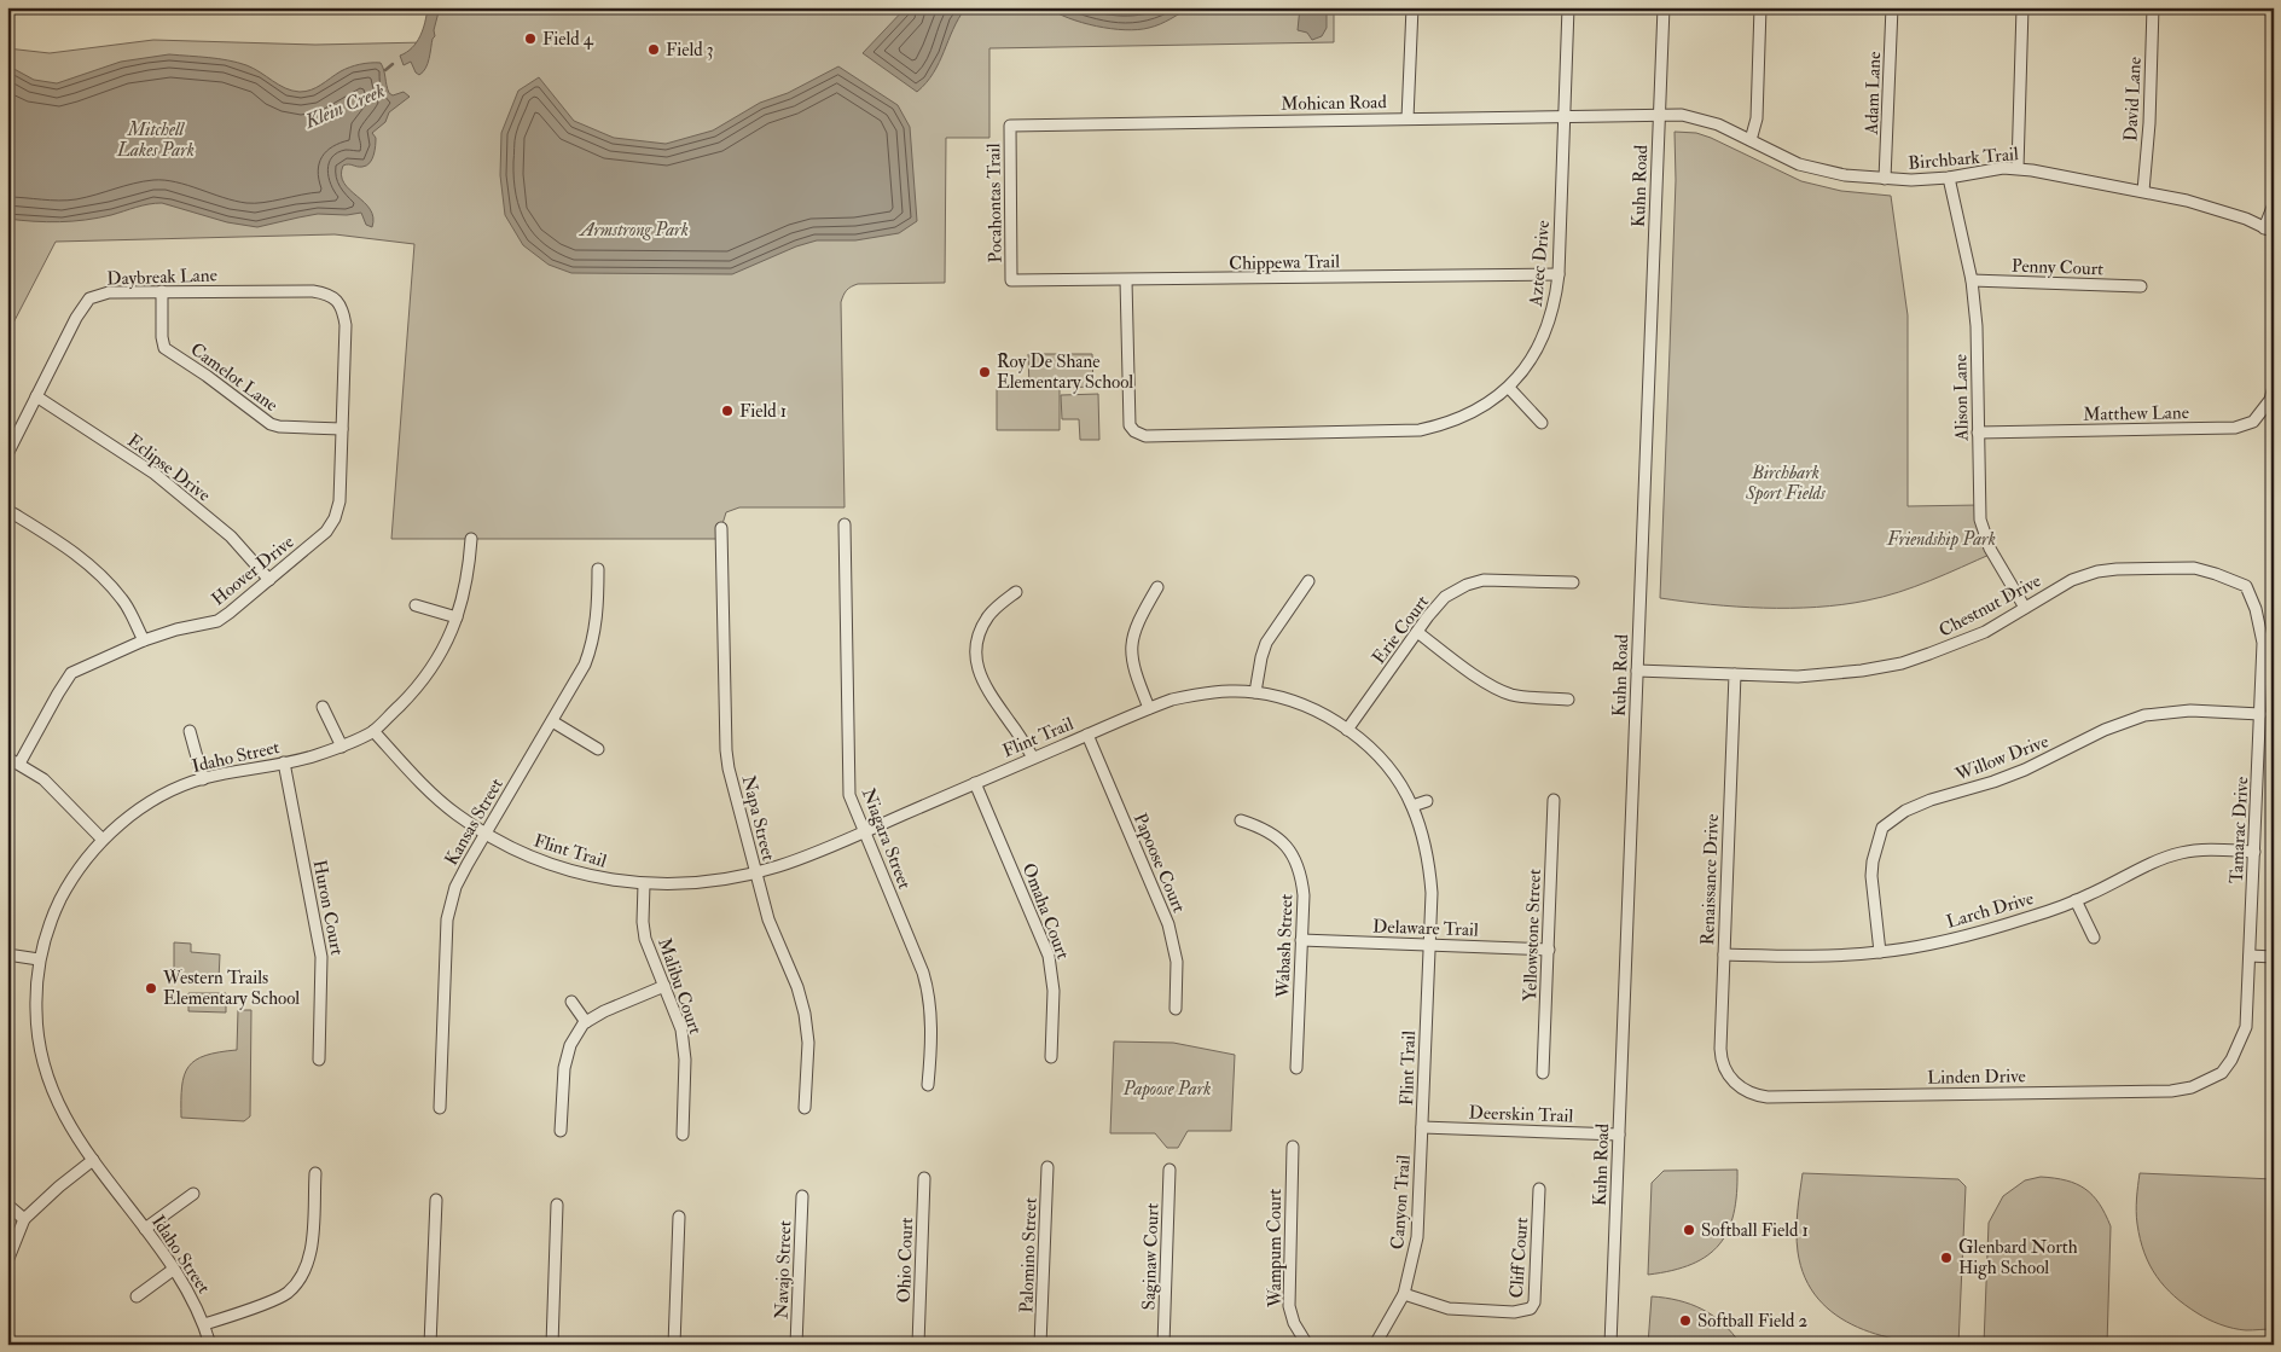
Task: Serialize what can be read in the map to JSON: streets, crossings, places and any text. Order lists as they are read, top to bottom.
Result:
{
  "streets": {
    "street": [
      "Adam Lane",
      "David Lane",
      "Mohican Road",
      "Birchbark Trail",
      "Kuhn Road",
      "Pocahontas Trail",
      "Chippewa Trail",
      "Aztec Drive",
      "Penny Court",
      "Daybreak Lane",
      "Camelot Lane",
      "Alison Lane",
      "Matthew Lane",
      "Eclipse Drive",
      "Hoover Drive",
      "Chestnut Drive",
      "Erie Court",
      "Flint Trail",
      "Idaho Street",
      "Willow Drive",
      "Napa Street",
      "Kansas Street",
      "Tamarac Drive",
      "Niagara Street",
      "Papoose Court",
      "Renaissance Drive",
      "Huron Court",
      "Larch Drive",
      "Omaha Court",
      "Delaware Trail",
      "Yellowstone Street",
      "Wabash Street",
      "Malibu Court",
      "Linden Drive",
      "Deerskin Trail",
      "Canyon Trail",
      "Wampum Court",
      "Palomino Street",
      "Saginaw Court",
      "Cliff Court",
      "Ohio Court",
      "Navajo Street"
    ]
  },
  "crossings": [
    ["Adam Lane", "Birchbark Trail"],
    ["David Lane", "Birchbark Trail"],
    ["Mohican Road", "Birchbark Trail"],
    ["Mohican Road", "Kuhn Road"],
    ["Mohican Road", "Pocahontas Trail"],
    ["Mohican Road", "Aztec Drive"],
    ["Birchbark Trail", "Kuhn Road"],
    ["Birchbark Trail", "Alison Lane"],
    ["Kuhn Road", "Chestnut Drive"],
    ["Kuhn Road", "Deerskin Trail"],
    ["Pocahontas Trail", "Chippewa Trail"],
    ["Chippewa Trail", "Aztec Drive"],
    ["Penny Court", "Alison Lane"],
    ["Daybreak Lane", "Camelot Lane"],
    ["Daybreak Lane", "Eclipse Drive"],
    ["Daybreak Lane", "Hoover Drive"],
    ["Camelot Lane", "Hoover Drive"],
    ["Alison Lane", "Matthew Lane"],
    ["Alison Lane", "Chestnut Drive"],
    ["Eclipse Drive", "Hoover Drive"],
    ["Chestnut Drive", "Tamarac Drive"],
    ["Chestnut Drive", "Renaissance Drive"],
    ["Erie Court", "Flint Trail"],
    ["Flint Trail", "Idaho Street"],
    ["Flint Trail", "Napa Street"],
    ["Flint Trail", "Kansas Street"],
    ["Flint Trail", "Niagara Street"],
    ["Flint Trail", "Papoose Court"],
    ["Flint Trail", "Omaha Court"],
    ["Flint Trail", "Delaware Trail"],
    ["Flint Trail", "Malibu Court"],
    ["Flint Trail", "Deerskin Trail"],
    ["Flint Trail", "Canyon Trail"],
    ["Idaho Street", "Huron Court"],
    ["Willow Drive", "Tamarac Drive"],
    ["Willow Drive", "Larch Drive"],
    ["Tamarac Drive", "Larch Drive"],
    ["Tamarac Drive", "Linden Drive"],
    ["Renaissance Drive", "Larch Drive"],
    ["Renaissance Drive", "Linden Drive"],
    ["Delaware Trail", "Yellowstone Street"],
    ["Delaware Trail", "Wabash Street"],
    ["Deerskin Trail", "Canyon Trail"],
    ["Canyon Trail", "Cliff Court"]
  ],
  "water": ["Klein Creek"],
  "parks": [
    "Mitchell Lakes Park",
    "Armstrong Park",
    "Birchbark Sport Fields",
    "Friendship Park",
    "Papoose Park"
  ],
  "places": [
    "Field 4",
    "Field 3",
    "Roy De Shane Elementary School",
    "Field 1",
    "Western Trails Elementary School",
    "Softball Field 1",
    "Glenbard North High School",
    "Softball Field 2"
  ]
}
